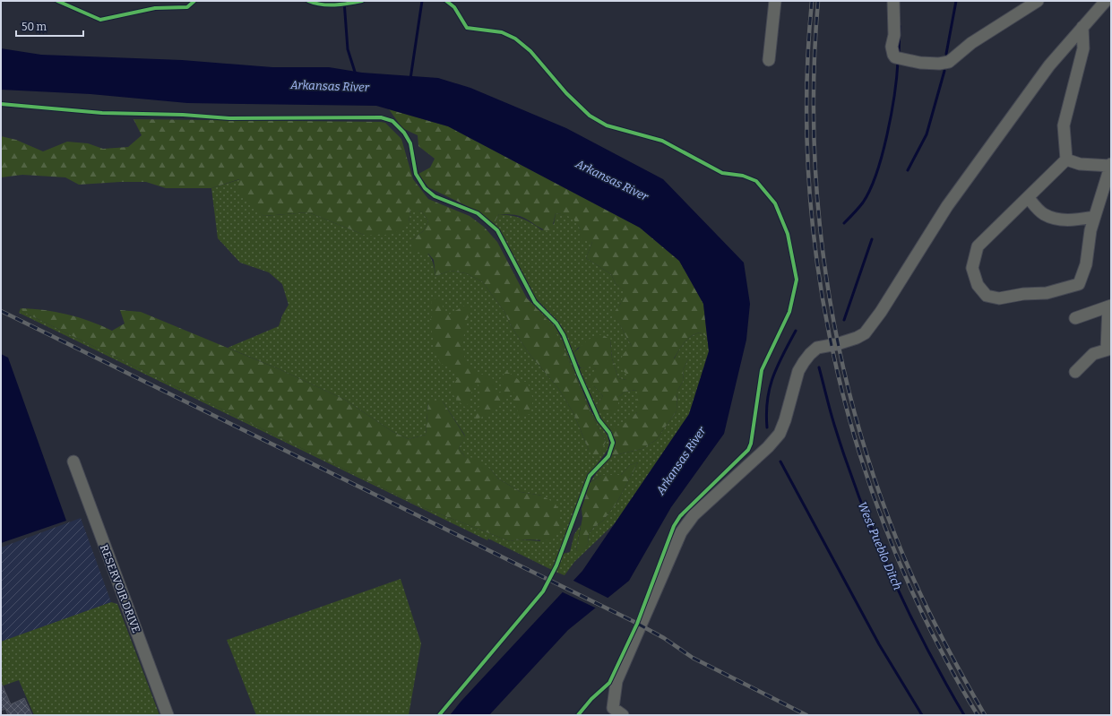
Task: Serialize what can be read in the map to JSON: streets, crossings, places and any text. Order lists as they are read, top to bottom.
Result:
{
  "streets": {
    "street": ["RESERVOIR DRIVE"]
  },
  "water": ["Arkansas River", "West Pueblo Ditch"],
  "scale_bar": "50 m"
}
